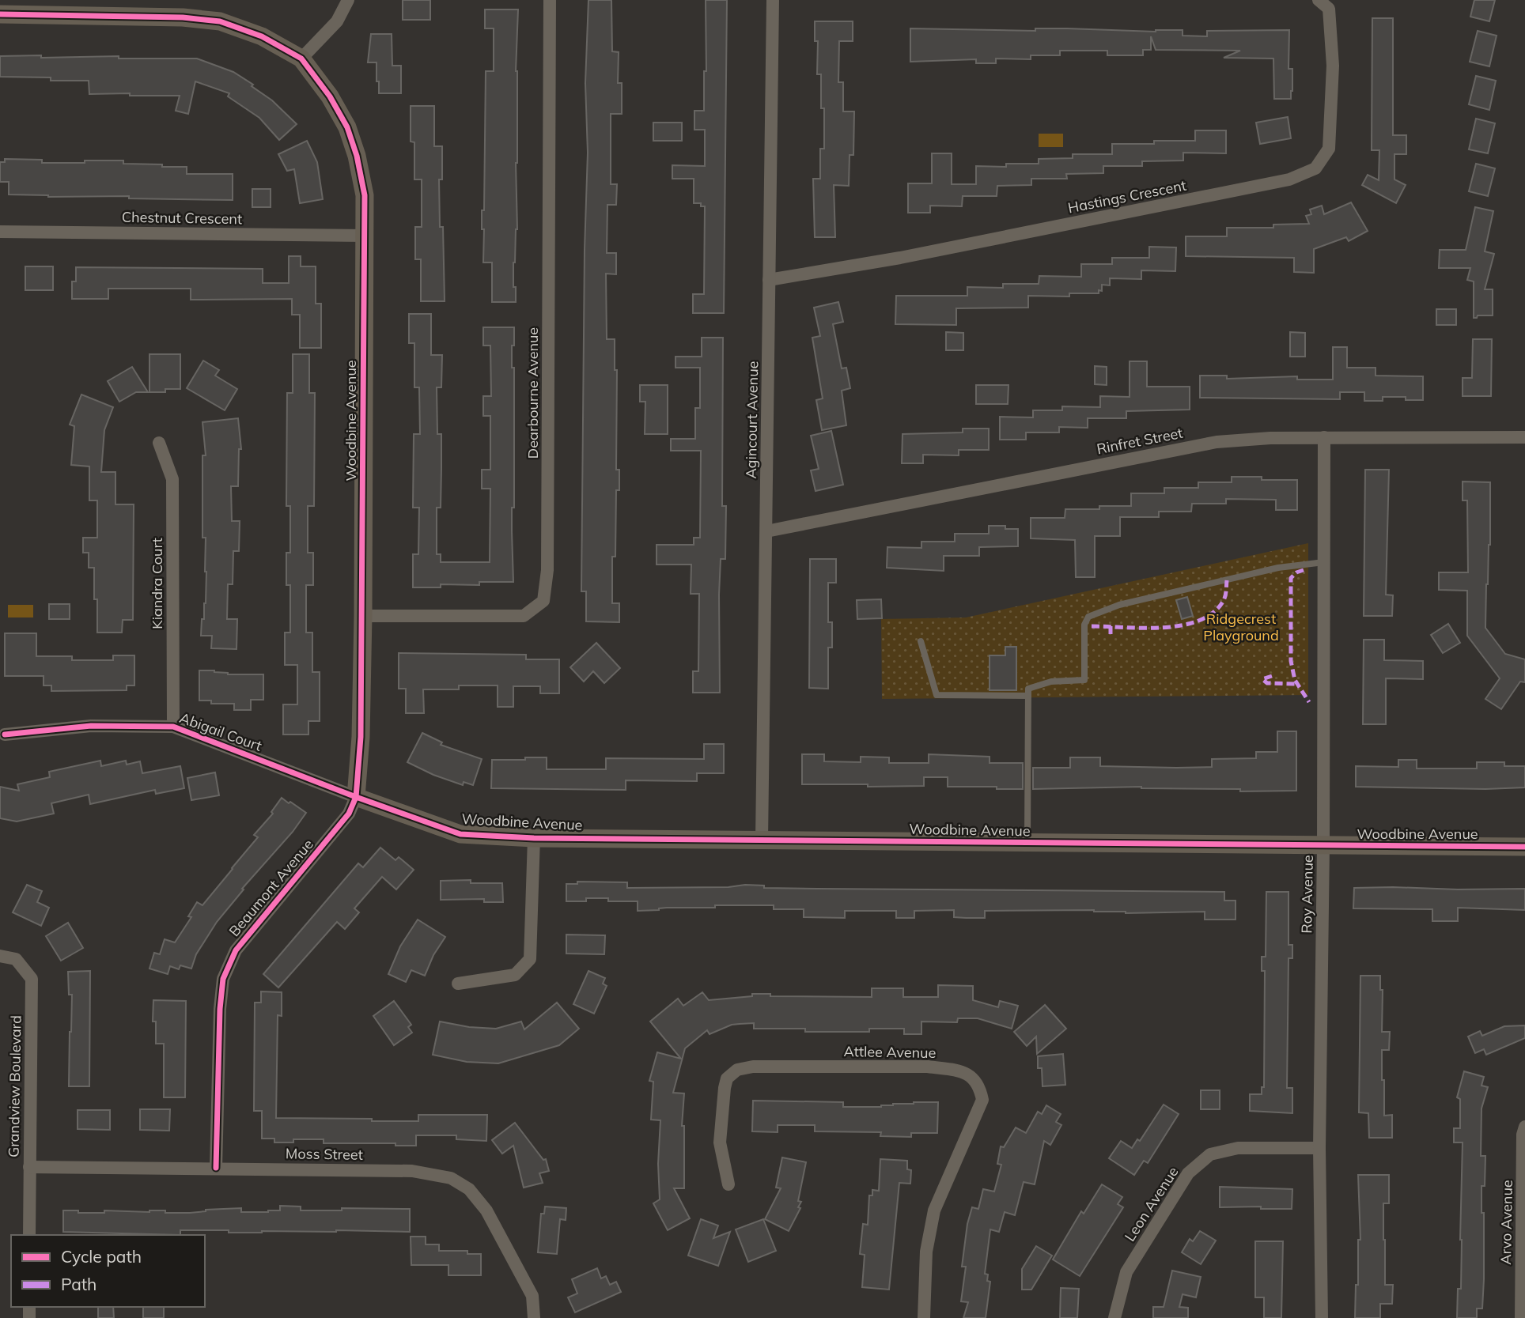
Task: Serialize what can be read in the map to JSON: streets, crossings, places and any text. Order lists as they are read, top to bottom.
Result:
{
  "streets": {
    "street": [
      "Hastings Crescent",
      "Chestnut Crescent",
      "Dearbourne Avenue",
      "Agincourt Avenue",
      "Woodbine Avenue",
      "Rinfret Street",
      "Kiandra Court",
      "Abigail Court",
      "Beaumont Avenue",
      "Roy Avenue",
      "Attlee Avenue",
      "Grandview Boulevard",
      "Moss Street",
      "Leon Avenue",
      "Arvo Avenue"
    ]
  },
  "crossings": [
    ["Hastings Crescent", "Agincourt Avenue"],
    ["Chestnut Crescent", "Woodbine Avenue"],
    ["Dearbourne Avenue", "Woodbine Avenue"],
    ["Agincourt Avenue", "Woodbine Avenue"],
    ["Agincourt Avenue", "Rinfret Street"],
    ["Woodbine Avenue", "Abigail Court"],
    ["Woodbine Avenue", "Beaumont Avenue"],
    ["Woodbine Avenue", "Roy Avenue"],
    ["Rinfret Street", "Roy Avenue"],
    ["Kiandra Court", "Abigail Court"],
    ["Abigail Court", "Beaumont Avenue"],
    ["Beaumont Avenue", "Moss Street"],
    ["Roy Avenue", "Leon Avenue"],
    ["Grandview Boulevard", "Moss Street"]
  ],
  "parks": ["Ridgecrest Playground"],
  "legend": ["Cycle path", "Path"]
}
